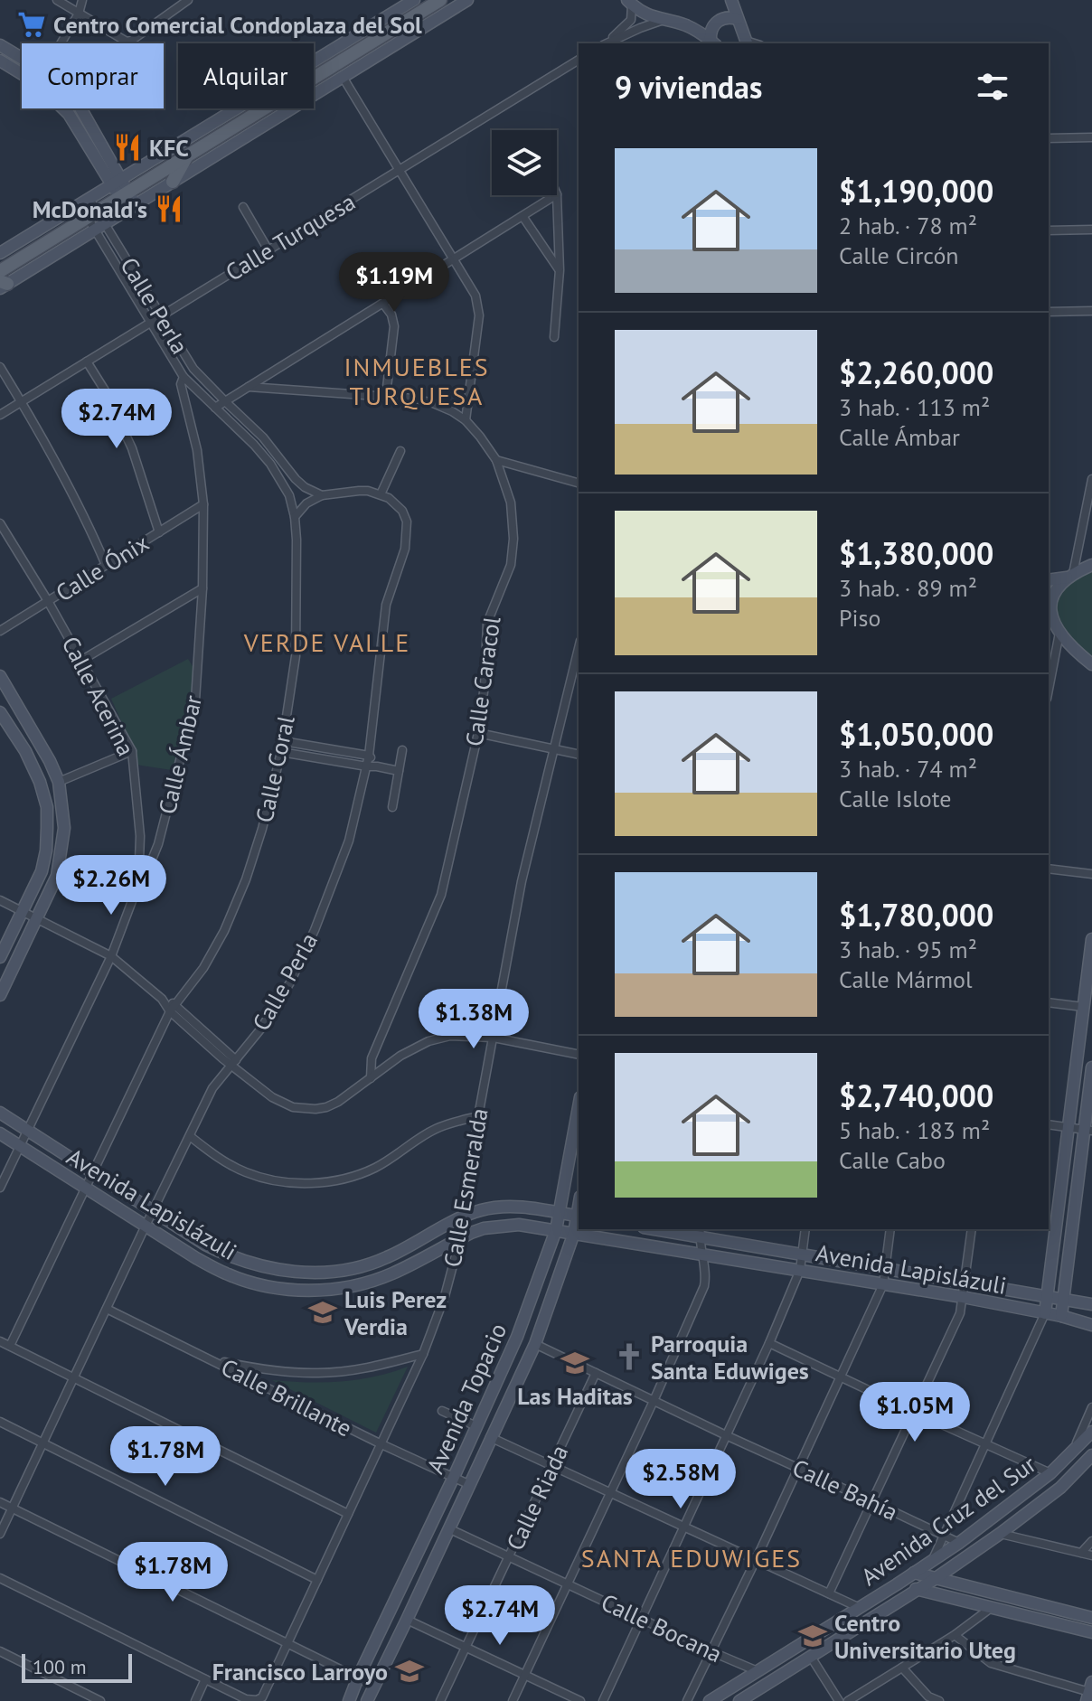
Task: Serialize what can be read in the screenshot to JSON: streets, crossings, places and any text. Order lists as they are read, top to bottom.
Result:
{
  "streets": {
    "main road": ["Avenida Lapislázuli", "Avenida Topacio", "Avenida Cruz del Sur"],
    "street": [
      "Calle Turquesa",
      "Calle Perla",
      "Calle Ónix",
      "Calle Caracol",
      "Calle Acerina",
      "Calle Ámbar",
      "Calle Coral",
      "Calle Esmeralda",
      "Calle Brillante",
      "Calle Bahía",
      "Calle Riada",
      "Calle Bocana"
    ]
  },
  "crossings": [
    ["Calle Turquesa", "Calle Perla"],
    ["Calle Turquesa", "Calle Coral"],
    ["Calle Perla", "Calle Coral"],
    ["Calle Perla", "Avenida Lapislázuli"],
    ["Calle Perla", "Calle Brillante"],
    ["Calle Ónix", "Calle Acerina"],
    ["Calle Ónix", "Calle Ámbar"],
    ["Calle Acerina", "Calle Ámbar"],
    ["Calle Ámbar", "Calle Coral"],
    ["Calle Ámbar", "Avenida Lapislázuli"],
    ["Calle Coral", "Avenida Lapislázuli"],
    ["Calle Esmeralda", "Avenida Lapislázuli"],
    ["Calle Esmeralda", "Calle Brillante"],
    ["Avenida Lapislázuli", "Avenida Topacio"],
    ["Calle Brillante", "Avenida Topacio"],
    ["Avenida Topacio", "Calle Bahía"],
    ["Avenida Topacio", "Calle Bocana"],
    ["Calle Bahía", "Calle Riada"],
    ["Calle Bahía", "Avenida Cruz del Sur"],
    ["Calle Riada", "Calle Bocana"],
    ["Avenida Cruz del Sur", "Calle Bocana"]
  ],
  "districts": ["INMUEBLES TURQUESA", "VERDE VALLE", "SANTA EDUWIGES"],
  "places": {
    "supermarket": ["Centro Comercial Condoplaza del Sol"],
    "restaurant": ["KFC", "McDonald's"],
    "school or university": [
      "Luis Perez Verdia",
      "Las Haditas",
      "Centro Universitario Uteg",
      "Francisco Larroyo"
    ],
    "church": ["Parroquia Santa Eduwiges"]
  },
  "scale_bar": "100 m",
  "page": {
    "chip": ["Comprar", "Alquilar"],
    "heading": "9 viviendas",
    "list": [
      {
        "name": "$1,190,000",
        "note": "2 hab. · 78 m² · Calle Circón"
      },
      {
        "name": "$2,260,000",
        "note": "3 hab. · 113 m² · Calle Ámbar"
      },
      {
        "name": "$1,380,000",
        "note": "3 hab. · 89 m² · Piso"
      },
      {
        "name": "$1,050,000",
        "note": "3 hab. · 74 m² · Calle Islote"
      },
      {
        "name": "$1,780,000",
        "note": "3 hab. · 95 m² · Calle Mármol"
      },
      {
        "name": "$2,740,000",
        "note": "5 hab. · 183 m² · Calle Cabo"
      }
    ],
    "price": [
      "$1.19M",
      "$2.74M",
      "$2.26M",
      "$1.38M",
      "$1.05M",
      "$1.78M",
      "$2.58M",
      "$1.78M",
      "$2.74M"
    ],
    "scale": "100 m"
  }
}
